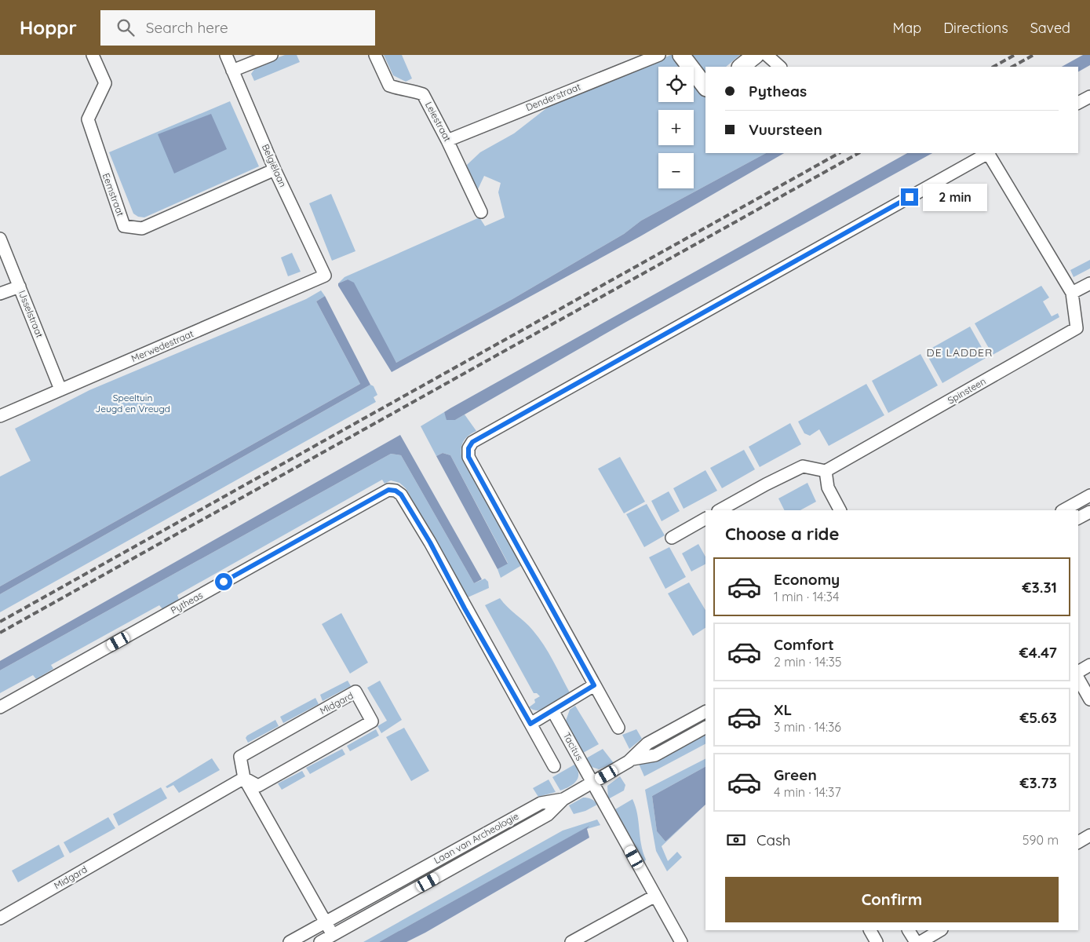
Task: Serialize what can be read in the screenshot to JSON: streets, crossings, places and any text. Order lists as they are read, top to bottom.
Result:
{
  "streets": {
    "street": [
      "Denderstraat",
      "Leiestraat",
      "Belgiëlaan",
      "Eemstraat",
      "IJsselstraat",
      "Merwedestraat",
      "Spinsteen",
      "Pytheas",
      "Midgard",
      "Tacitus",
      "Laan van Archeologie"
    ]
  },
  "crossings": [
    ["Denderstraat", "Leiestraat"],
    ["Belgiëlaan", "Eemstraat"],
    ["Belgiëlaan", "Merwedestraat"],
    ["IJsselstraat", "Merwedestraat"],
    ["Midgard", "Laan van Archeologie"],
    ["Tacitus", "Laan van Archeologie"]
  ],
  "districts": ["DE LADDER"],
  "parks": ["Speeltuin Jeugd en Vreugd"],
  "page": {
    "header": "Hoppr",
    "search": "Search here",
    "nav": ["Map", "Directions", "Saved"],
    "map_buttons": ["+", "−"],
    "banner": ["Pytheas", "Vuursteen"],
    "bubble": "2 min",
    "heading": "Choose a ride",
    "list": [
      {
        "name": "Economy",
        "note": "1 min · 14:34",
        "value": "€3.31"
      },
      {
        "name": "Comfort",
        "note": "2 min · 14:35",
        "value": "€4.47"
      },
      {
        "name": "XL",
        "note": "3 min · 14:36",
        "value": "€5.63"
      },
      {
        "name": "Green",
        "note": "4 min · 14:37",
        "value": "€3.73"
      }
    ],
    "pay": ["Cash", "590 m"],
    "buttons": "Confirm"
  }
}
